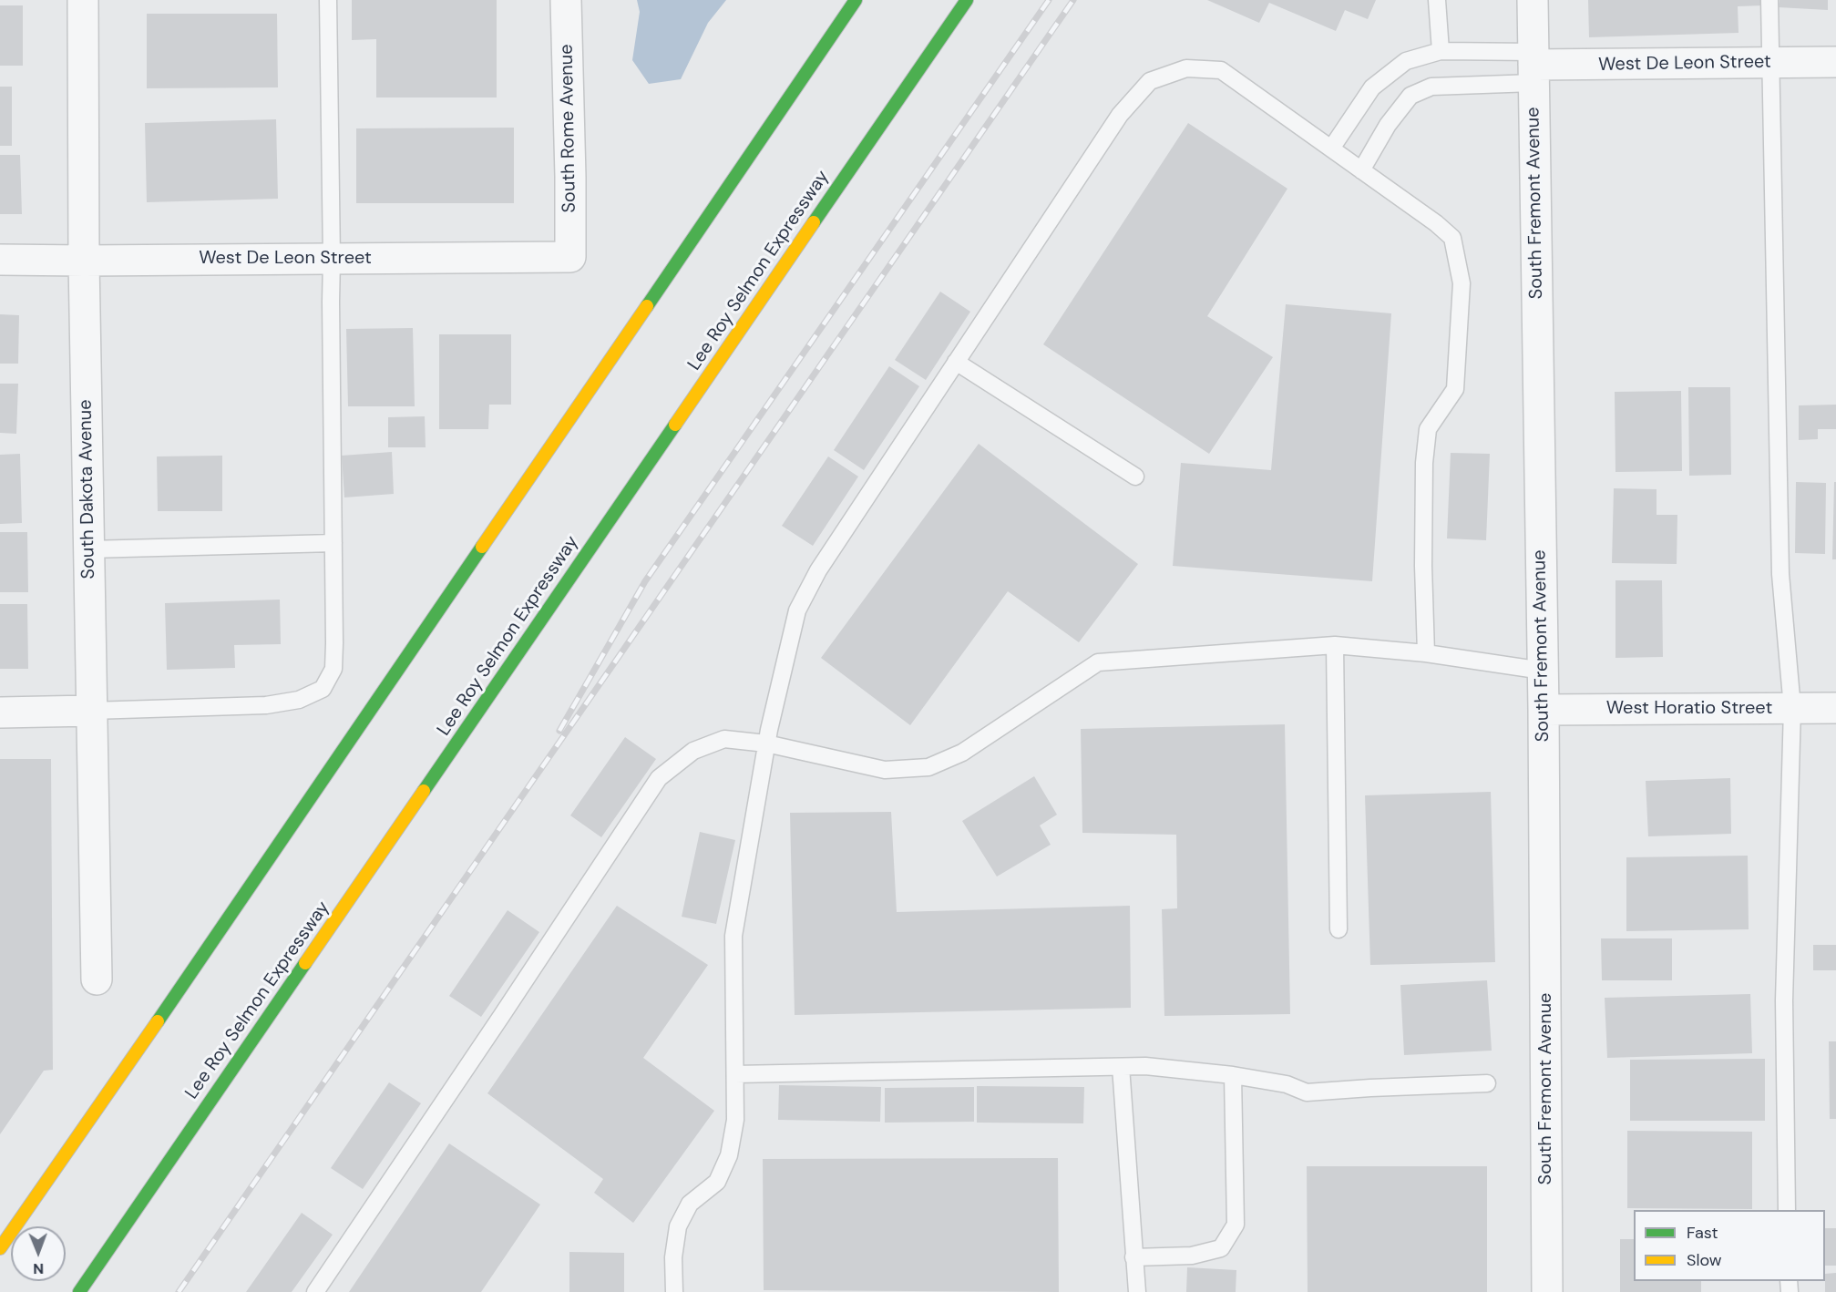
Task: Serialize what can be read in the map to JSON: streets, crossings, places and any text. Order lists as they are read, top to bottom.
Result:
{
  "streets": {
    "highway": ["Lee Roy Selmon Expressway"],
    "street": [
      "West De Leon Street",
      "South Rome Avenue",
      "South Fremont Avenue",
      "South Dakota Avenue",
      "West Horatio Street"
    ]
  },
  "crossings": [
    ["West De Leon Street", "South Rome Avenue"],
    ["West De Leon Street", "South Fremont Avenue"],
    ["West De Leon Street", "South Dakota Avenue"],
    ["South Fremont Avenue", "West Horatio Street"]
  ],
  "legend": ["Fast", "Slow"],
  "north": "bottom"
}
